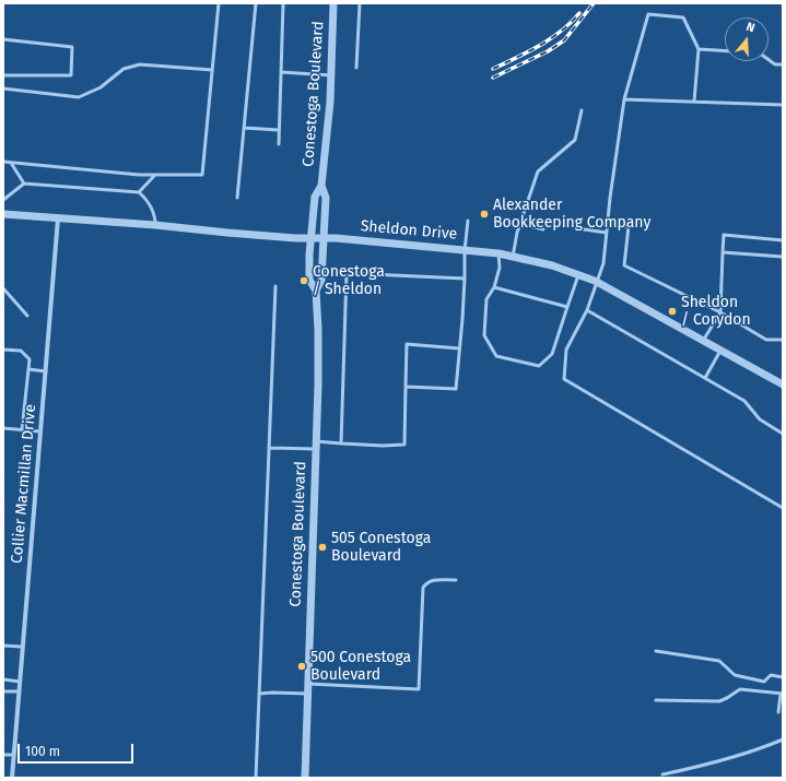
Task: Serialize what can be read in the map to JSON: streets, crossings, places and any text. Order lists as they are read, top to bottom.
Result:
{
  "streets": {
    "street": ["Conestoga Boulevard", "Sheldon Drive", "Collier Macmillan Drive"]
  },
  "crossings": [
    ["Conestoga Boulevard", "Sheldon Drive"],
    ["Sheldon Drive", "Collier Macmillan Drive"]
  ],
  "places": [
    "Alexander Bookkeeping Company",
    "Conestoga / Sheldon",
    "Sheldon / Corydon",
    "505 Conestoga Boulevard",
    "500 Conestoga Boulevard"
  ],
  "scale_bar": "100 m",
  "north": "top"
}
